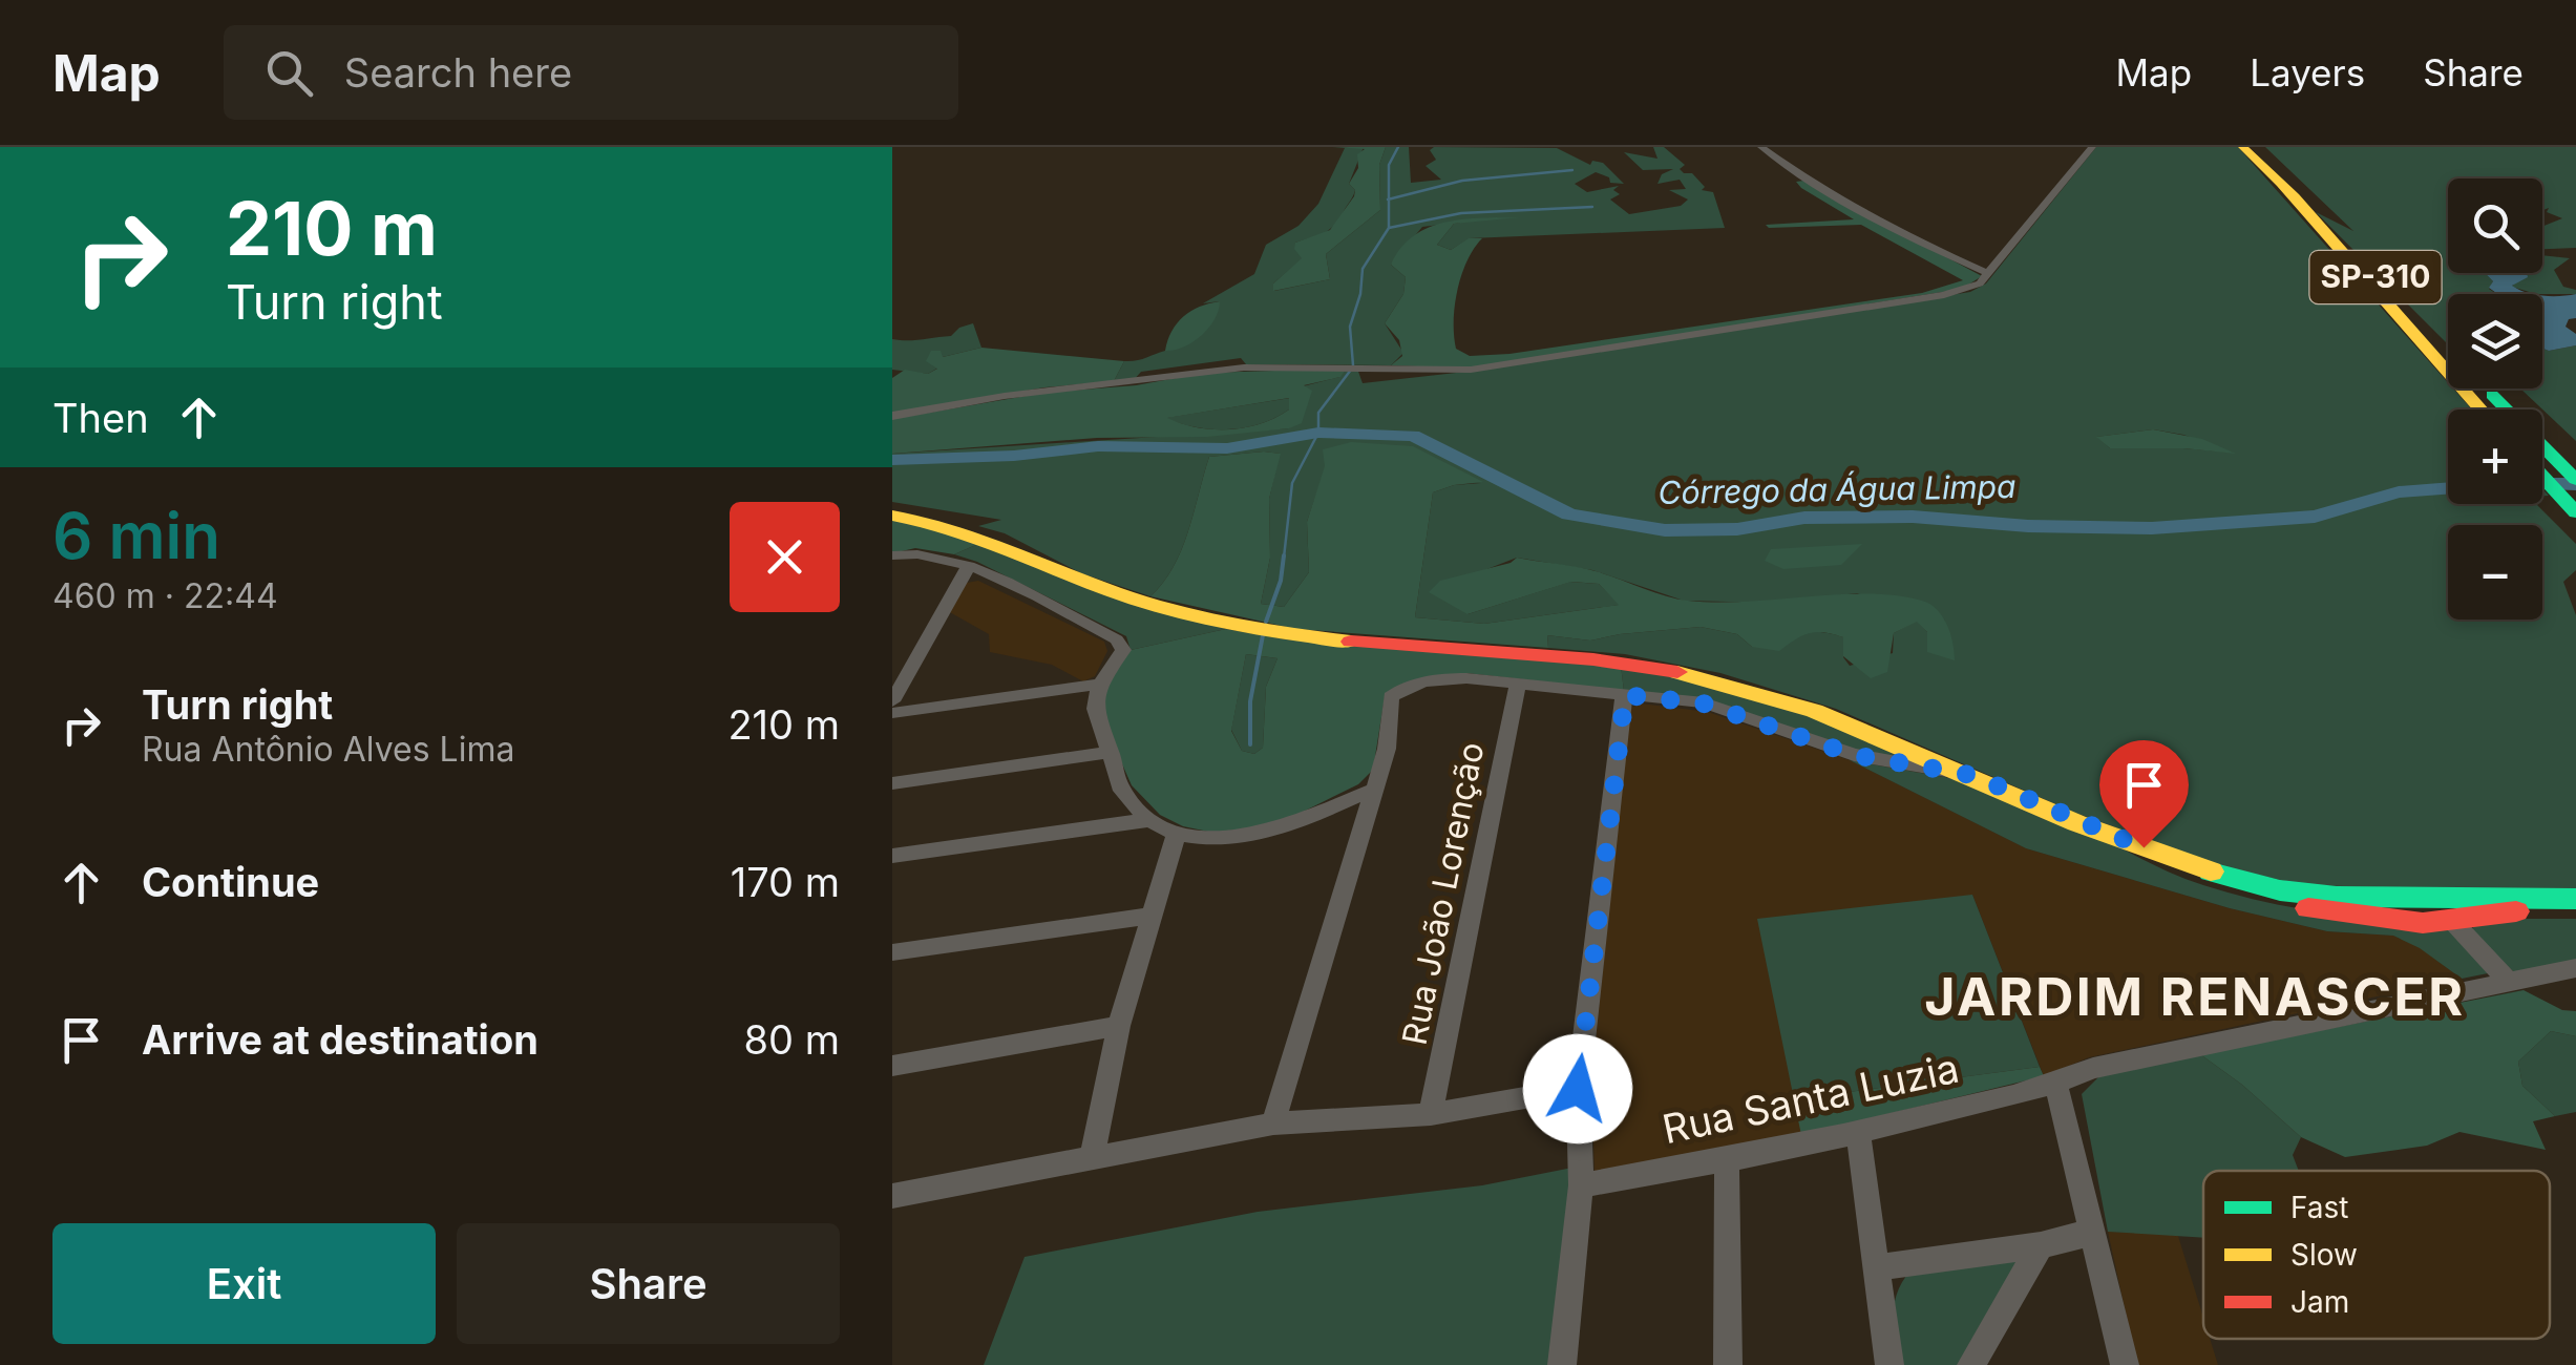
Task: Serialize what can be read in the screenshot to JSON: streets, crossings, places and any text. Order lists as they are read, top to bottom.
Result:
{
  "streets": {
    "main road": ["SP-310"],
    "street": ["Rua João Lorenção", "Rua Santa Luzia"]
  },
  "districts": ["JARDIM RENASCER"],
  "water": ["Córrego da Água Limpa"],
  "legend": ["Fast", "Slow", "Jam"],
  "page": {
    "header": "Map",
    "search": "Search here",
    "nav": ["Map", "Layers", "Share"],
    "turn": ["210 m", "Turn right"],
    "map_buttons": ["+", "−"],
    "then": "Then",
    "heading": ["6 min", "460 m · 22:44"],
    "list": [
      {
        "name": "Turn right",
        "note": "Rua Antônio Alves Lima",
        "value": "210 m"
      },
      {
        "name": "Continue",
        "value": "170 m"
      },
      {
        "name": "Arrive at destination",
        "value": "80 m"
      }
    ],
    "buttons": ["Exit", "Share"]
  }
}
